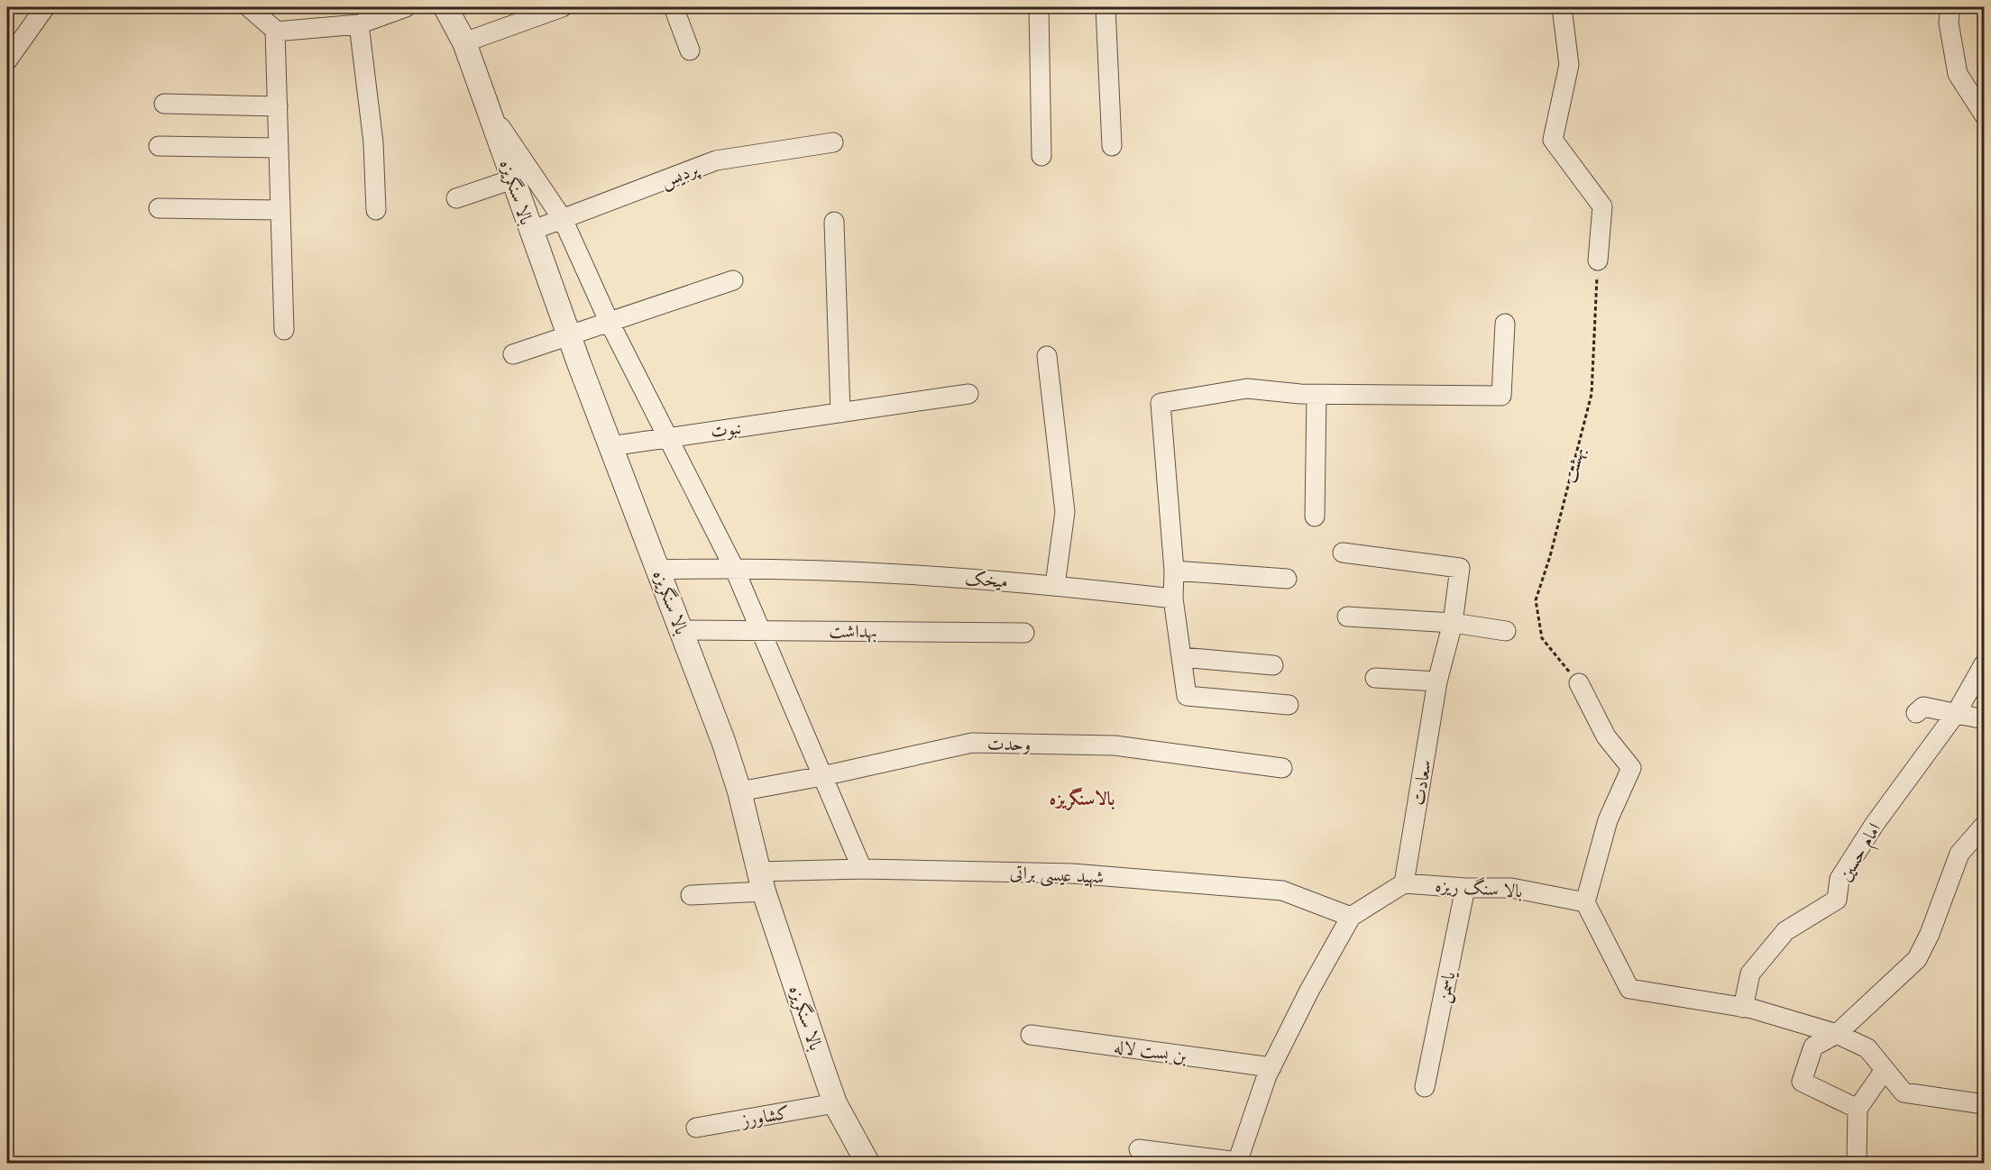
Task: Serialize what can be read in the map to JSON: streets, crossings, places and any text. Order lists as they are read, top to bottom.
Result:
{
  "streets": {
    "street": [
      "پردیس",
      "بالا سنگریزه",
      "نبوت",
      "میخک",
      "بهداشت",
      "وحدت",
      "سعادت",
      "امام حسین",
      "شهید عیسی براتی",
      "بالا سنگ ریزه",
      "یاسمن",
      "بن بست لاله",
      "کشاورز"
    ],
    "path": ["بهشت"]
  },
  "crossings": [
    ["پردیس", "بالا سنگریزه"],
    ["بالا سنگریزه", "نبوت"],
    ["بالا سنگریزه", "میخک"],
    ["بالا سنگریزه", "بهداشت"],
    ["بالا سنگریزه", "وحدت"],
    ["بالا سنگریزه", "شهید عیسی براتی"],
    ["بالا سنگریزه", "کشاورز"],
    ["سعادت", "بالا سنگ ریزه"],
    ["بالا سنگ ریزه", "یاسمن"]
  ],
  "districts": ["بالاسنگریزه"]
}
